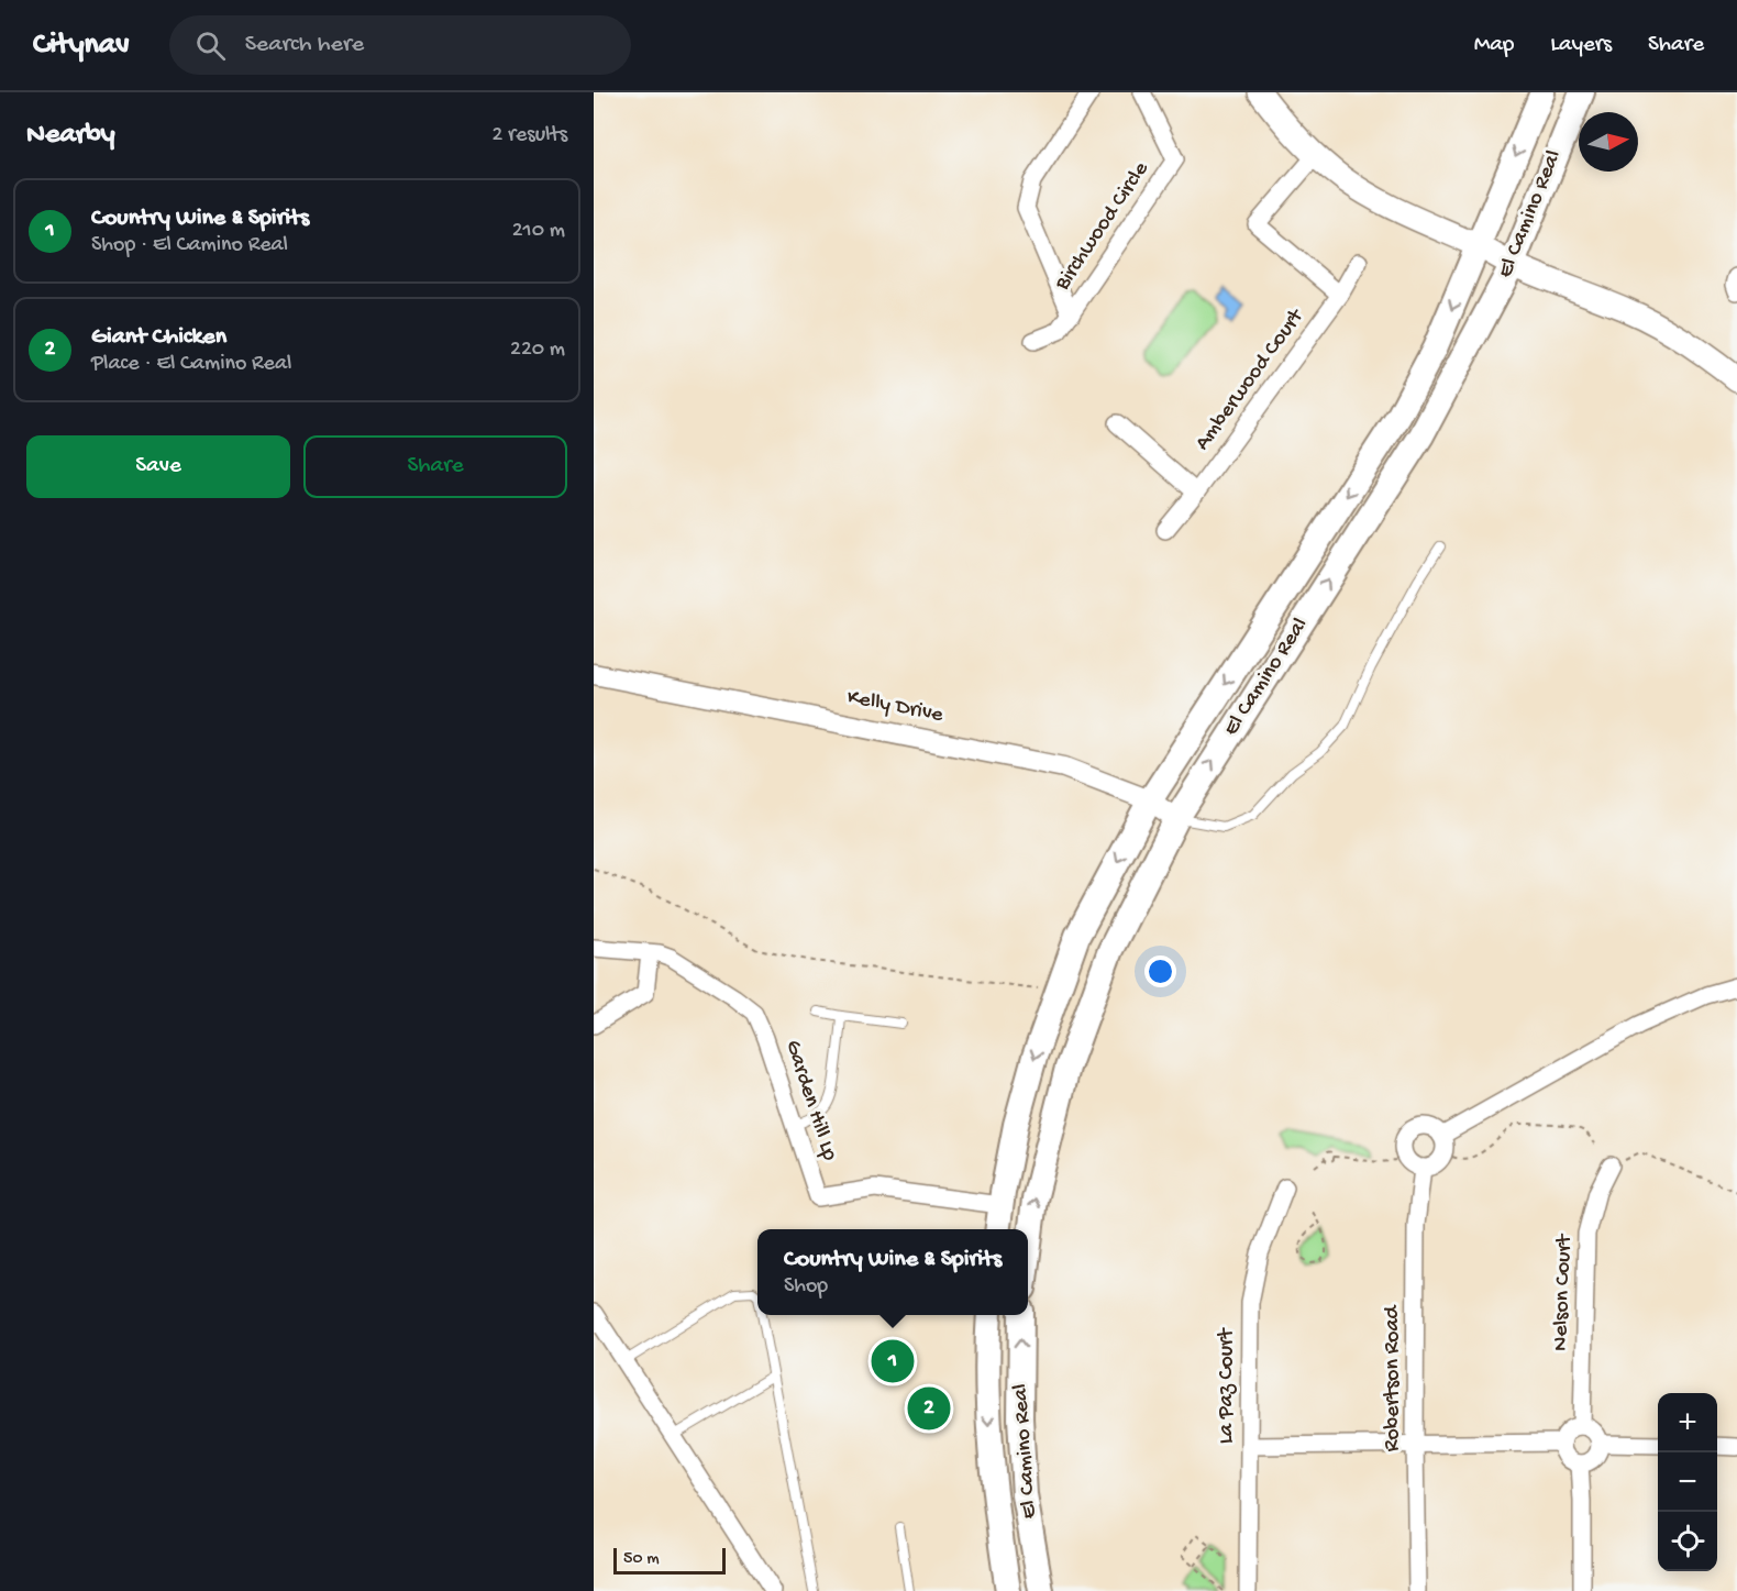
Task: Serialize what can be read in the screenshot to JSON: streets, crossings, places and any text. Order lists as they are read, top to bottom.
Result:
{
  "streets": {
    "main road": ["El Camino Real"],
    "street": [
      "Birchwood Circle",
      "Amberwood Court",
      "Kelly Drive",
      "Garden Hill Lp",
      "Nelson Court",
      "Robertson Road",
      "La Paz Court"
    ]
  },
  "crossings": [
    ["El Camino Real", "Kelly Drive"],
    ["El Camino Real", "Garden Hill Lp"]
  ],
  "scale_bar": "50 m",
  "north": "right",
  "page": {
    "header": "Citynav",
    "search": "Search here",
    "nav": ["Map", "Layers", "Share"],
    "heading": ["Nearby", "2 results"],
    "list": [
      {
        "mark": "1",
        "name": "Country Wine & Spirits",
        "note": "Shop · El Camino Real",
        "value": "210 m"
      },
      {
        "mark": "2",
        "name": "Giant Chicken",
        "note": "Place · El Camino Real",
        "value": "220 m"
      }
    ],
    "buttons": ["Save", "Share"],
    "popup": ["Country Wine & Spirits", "Shop"],
    "pins": ["1", "2"],
    "map_buttons": ["+", "−"],
    "scale": "50 m"
  }
}
